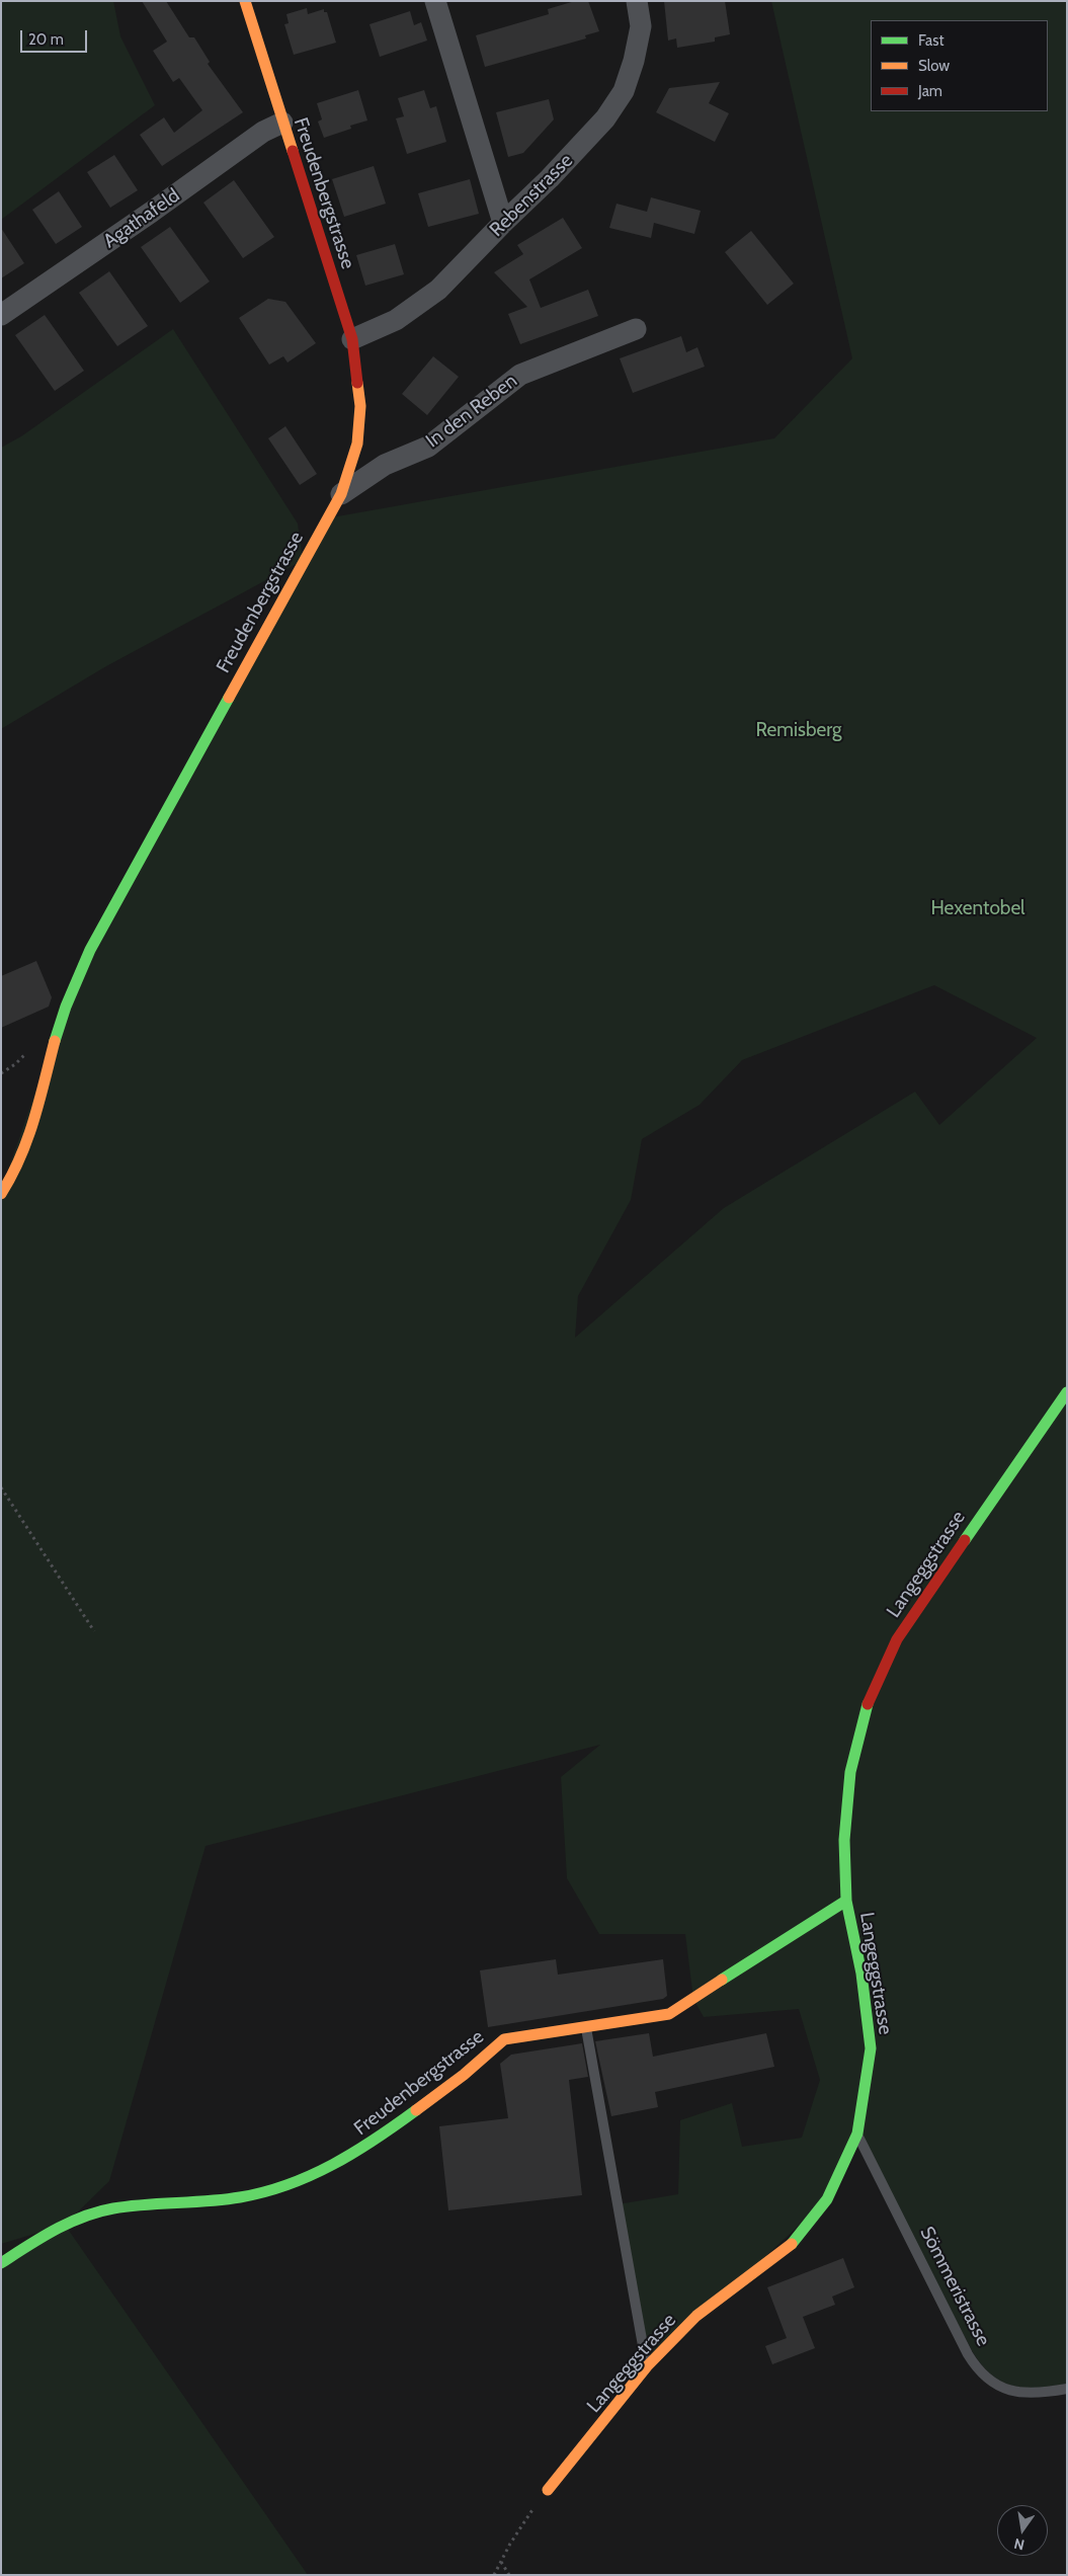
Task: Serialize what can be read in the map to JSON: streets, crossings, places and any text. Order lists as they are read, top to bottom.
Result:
{
  "streets": {
    "street": [
      "Freudenbergstrasse",
      "Rebenstrasse",
      "Agathafeld",
      "In den Reben",
      "Langeggstrasse"
    ],
    "lane": ["Sömmeristrasse"]
  },
  "crossings": [
    ["Freudenbergstrasse", "Rebenstrasse"],
    ["Freudenbergstrasse", "Agathafeld"],
    ["Freudenbergstrasse", "In den Reben"],
    ["Freudenbergstrasse", "Langeggstrasse"],
    ["Langeggstrasse", "Sömmeristrasse"]
  ],
  "parks": ["Remisberg", "Hexentobel"],
  "legend": ["Fast", "Slow", "Jam"],
  "scale_bar": "20 m",
  "north": "bottom"
}
